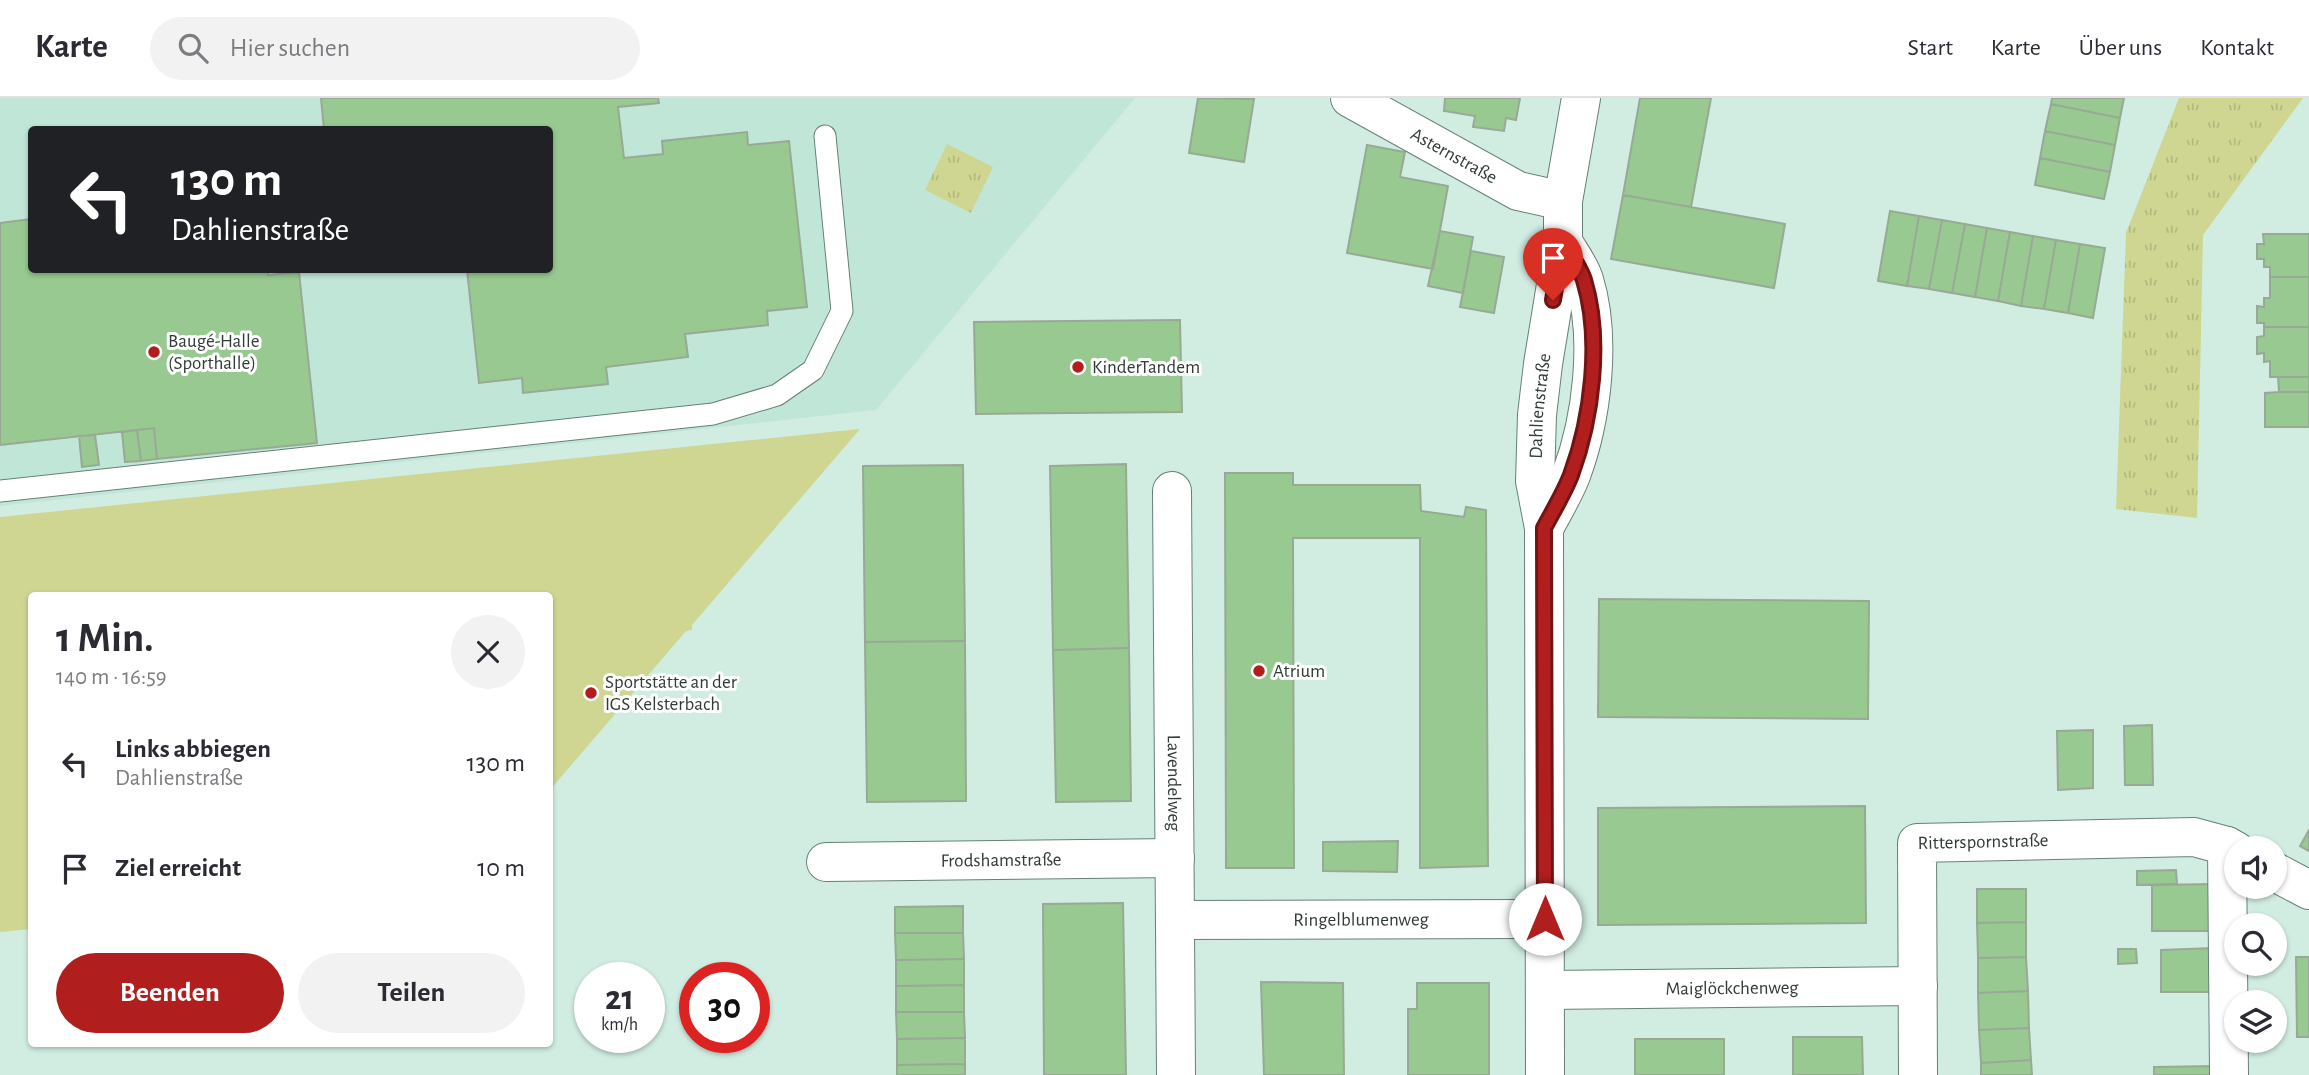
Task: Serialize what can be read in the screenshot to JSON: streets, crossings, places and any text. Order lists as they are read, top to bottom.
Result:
{
  "streets": {
    "street": [
      "Asternstraße",
      "Dahlienstraße",
      "Lavendelweg",
      "Ritterspornstraße",
      "Frodshamstraße",
      "Ringelblumenweg",
      "Maiglöckchenweg"
    ]
  },
  "crossings": [
    ["Asternstraße", "Dahlienstraße"],
    ["Dahlienstraße", "Ringelblumenweg"],
    ["Dahlienstraße", "Maiglöckchenweg"],
    ["Lavendelweg", "Frodshamstraße"],
    ["Lavendelweg", "Ringelblumenweg"],
    ["Ritterspornstraße", "Maiglöckchenweg"]
  ],
  "places": [
    "Baugé-Halle (Sporthalle)",
    "KinderTandem",
    "Atrium",
    "Sportstätte an der IGS Kelsterbach"
  ],
  "page": {
    "header": "Karte",
    "search": "Hier suchen",
    "nav": [
      "Start",
      "Karte",
      "Über uns",
      "Kontakt"
    ],
    "turn": ["130 m", "Dahlienstraße"],
    "heading": ["1 Min.", "140 m · 16:59"],
    "list": [
      {
        "name": "Links abbiegen",
        "note": "Dahlienstraße",
        "value": "130 m"
      },
      {
        "name": "Ziel erreicht",
        "value": "10 m"
      }
    ],
    "buttons": ["Beenden", "Teilen"],
    "speed": "21 km/h",
    "limit": "30"
  }
}
